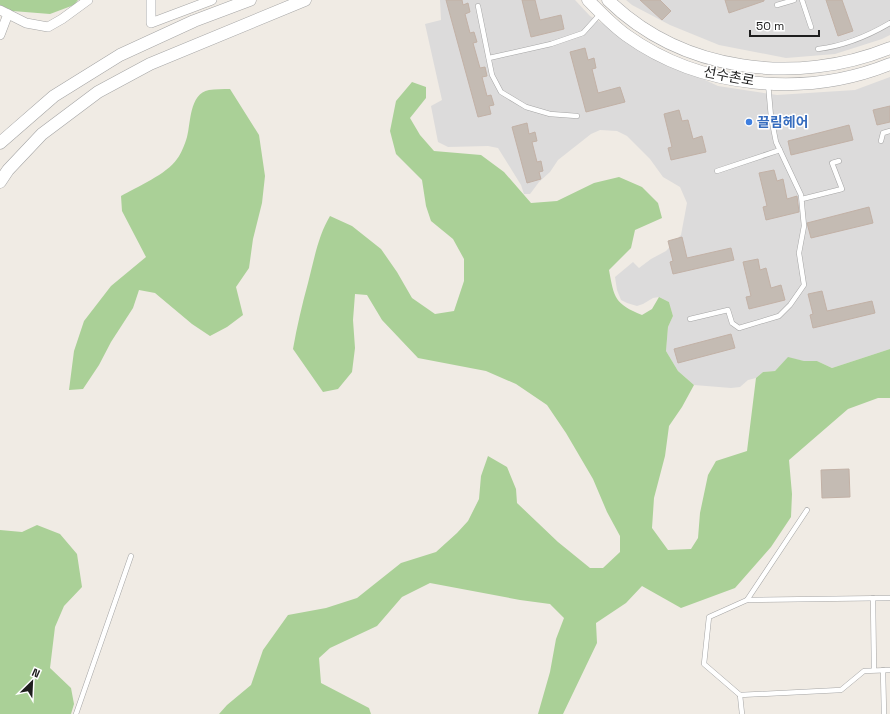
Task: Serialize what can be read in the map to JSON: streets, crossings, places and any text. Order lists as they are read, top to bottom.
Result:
{
  "streets": {
    "street": ["선수촌로"]
  },
  "places": ["끌림헤어"],
  "scale_bar": "50 m",
  "north": "top right"
}
